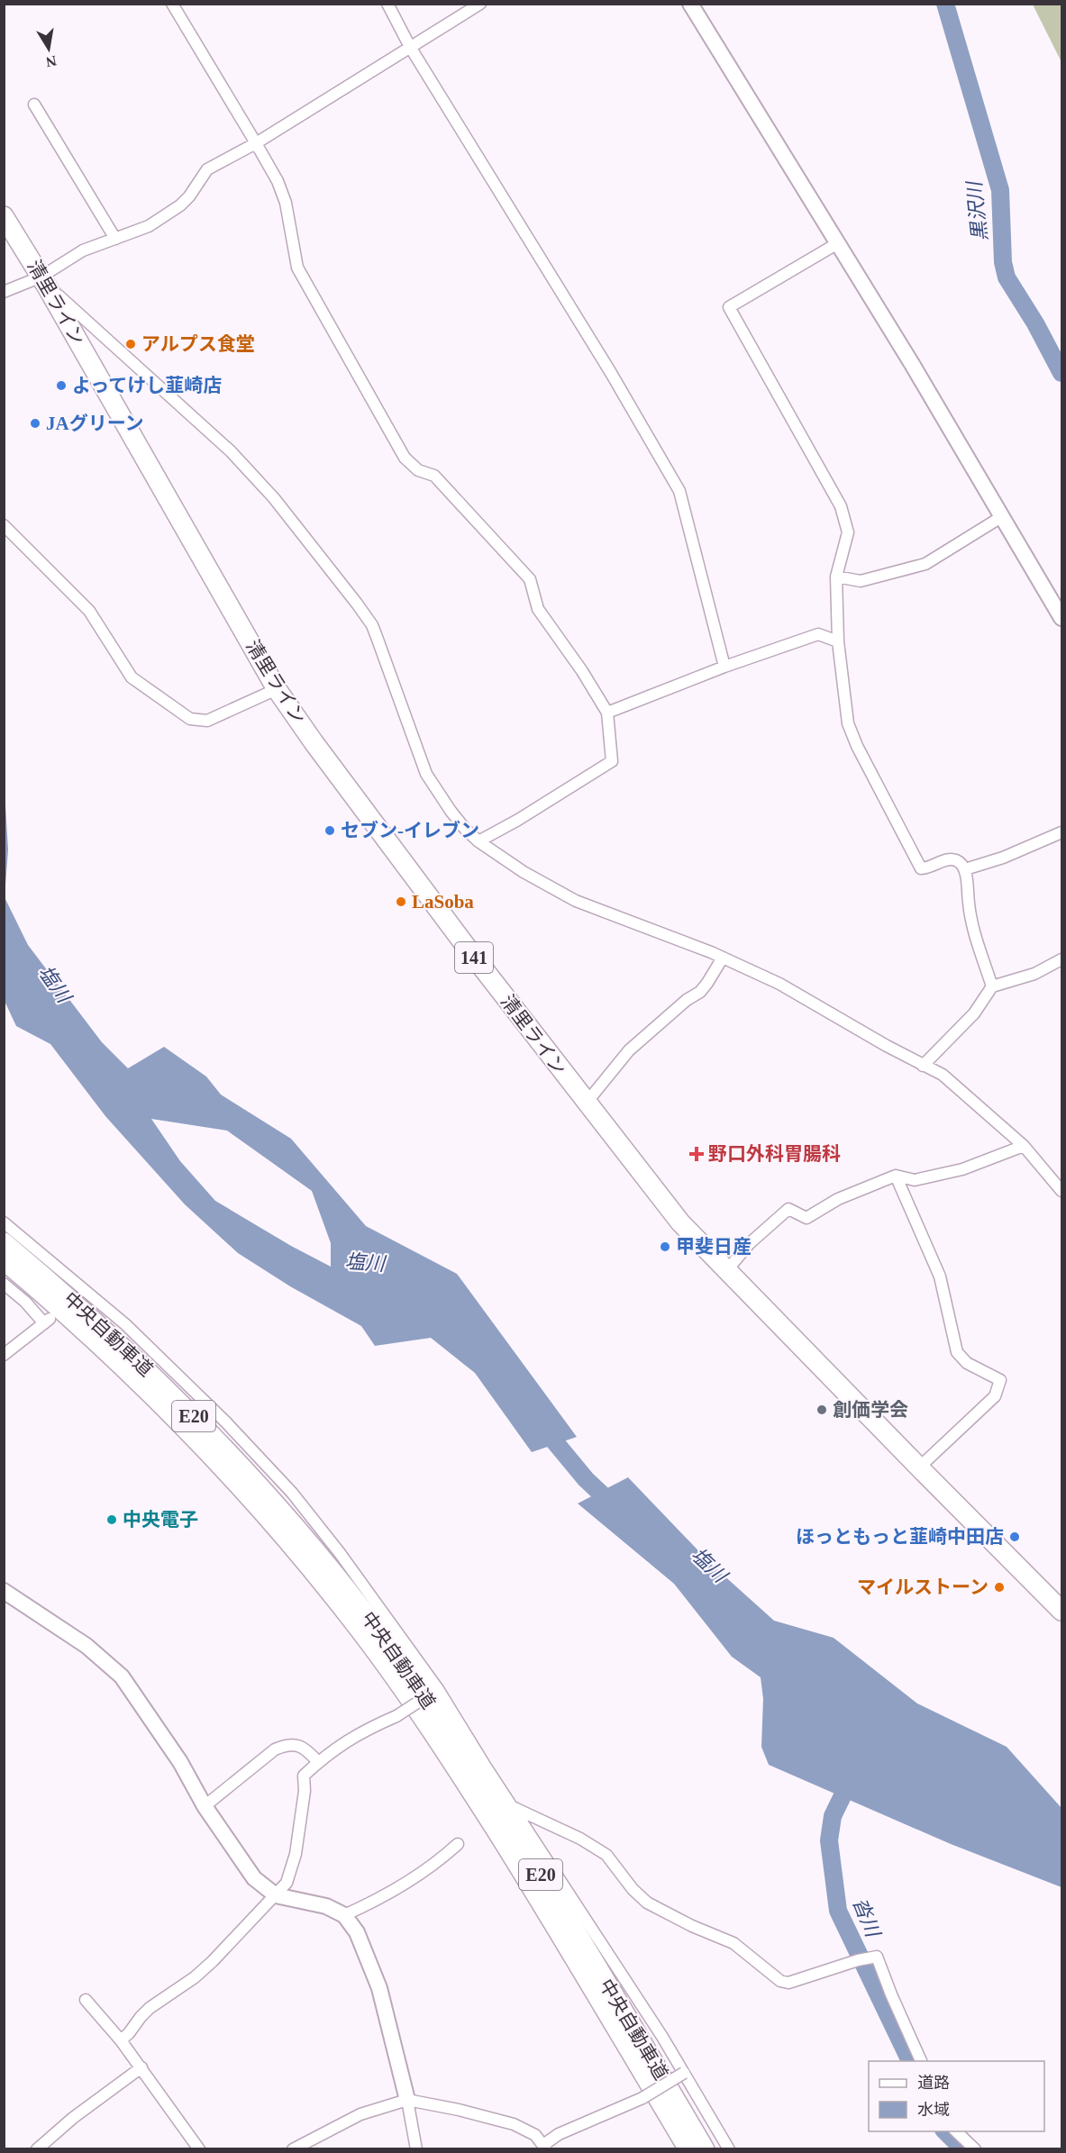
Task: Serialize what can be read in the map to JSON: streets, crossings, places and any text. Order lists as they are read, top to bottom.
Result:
{
  "streets": {
    "highway": [
      "清里ライン",
      "141",
      "中央自動車道",
      "E20"
    ]
  },
  "water": ["黒沢川", "塩川", "沓川"],
  "places": {
    "other": [
      "アルプス食堂",
      "よってけし韮崎店",
      "JAグリーン",
      "セブン-イレブン",
      "LaSoba",
      "甲斐日産",
      "創価学会",
      "中央電子",
      "ほっともっと韮崎中田店",
      "マイルストーン"
    ],
    "health": ["野口外科胃腸科"]
  },
  "legend": ["道路", "水域"],
  "north": "bottom"
}
